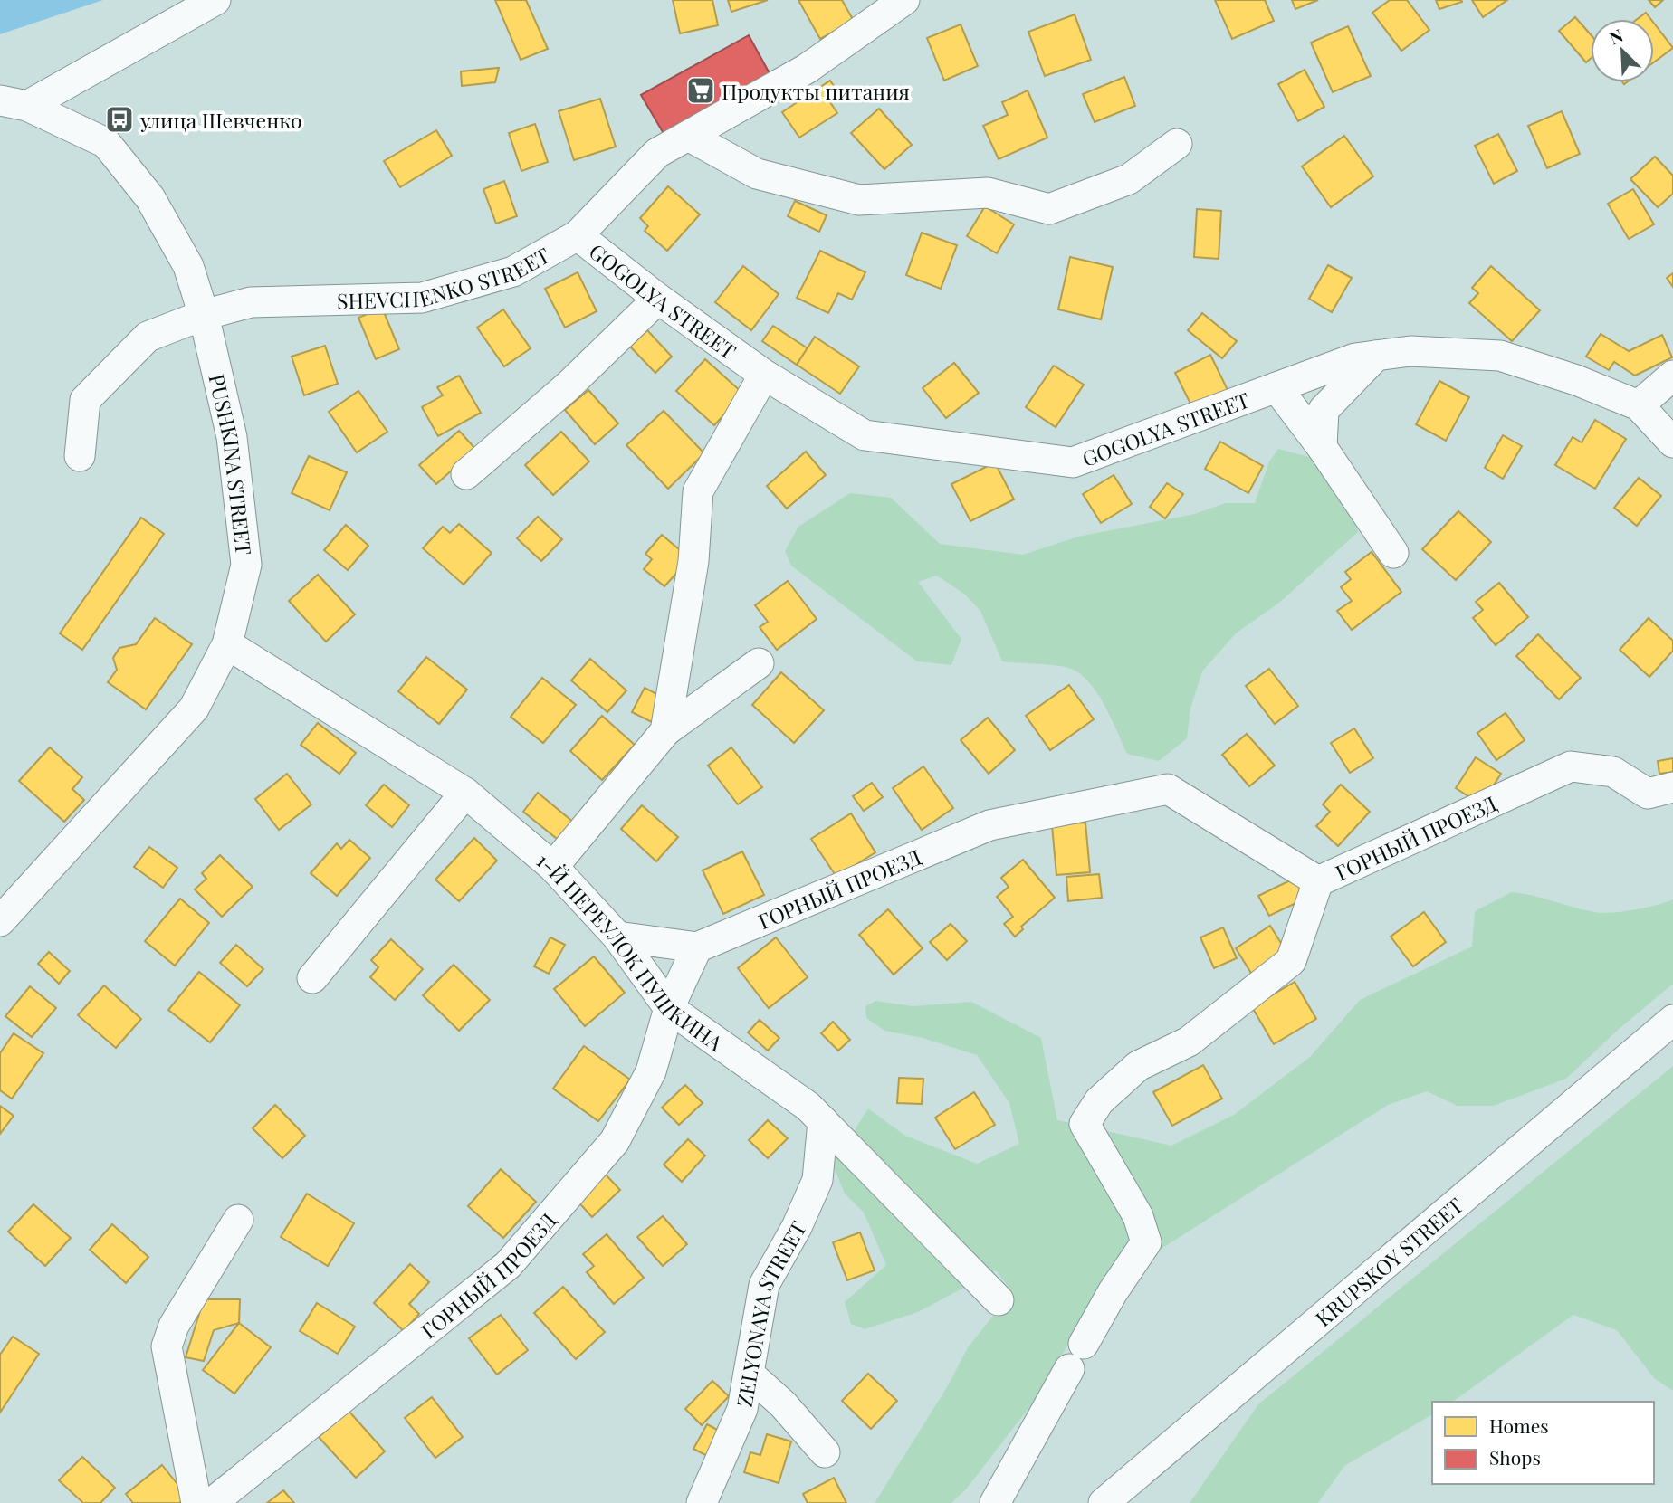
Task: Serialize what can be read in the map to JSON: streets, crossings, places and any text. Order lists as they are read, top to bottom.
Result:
{
  "streets": {
    "street": [
      "SHEVCHENKO STREET",
      "GOGOLYA STREET",
      "PUSHKINA STREET",
      "ГОРНЫЙ ПРОЕЗД",
      "1-Й ПЕРЕУЛОК ПУШКИНА",
      "KRUPSKOY STREET",
      "ZELYONAYA STREET"
    ]
  },
  "crossings": [
    ["SHEVCHENKO STREET", "GOGOLYA STREET"],
    ["SHEVCHENKO STREET", "PUSHKINA STREET"],
    ["PUSHKINA STREET", "1-Й ПЕРЕУЛОК ПУШКИНА"],
    ["ГОРНЫЙ ПРОЕЗД", "1-Й ПЕРЕУЛОК ПУШКИНА"],
    ["1-Й ПЕРЕУЛОК ПУШКИНА", "ZELYONAYA STREET"]
  ],
  "places": {
    "supermarket": ["Продукты питания"],
    "bus stop": ["улица Шевченко"]
  },
  "legend": ["Homes", "Shops"],
  "north": "top left"
}
